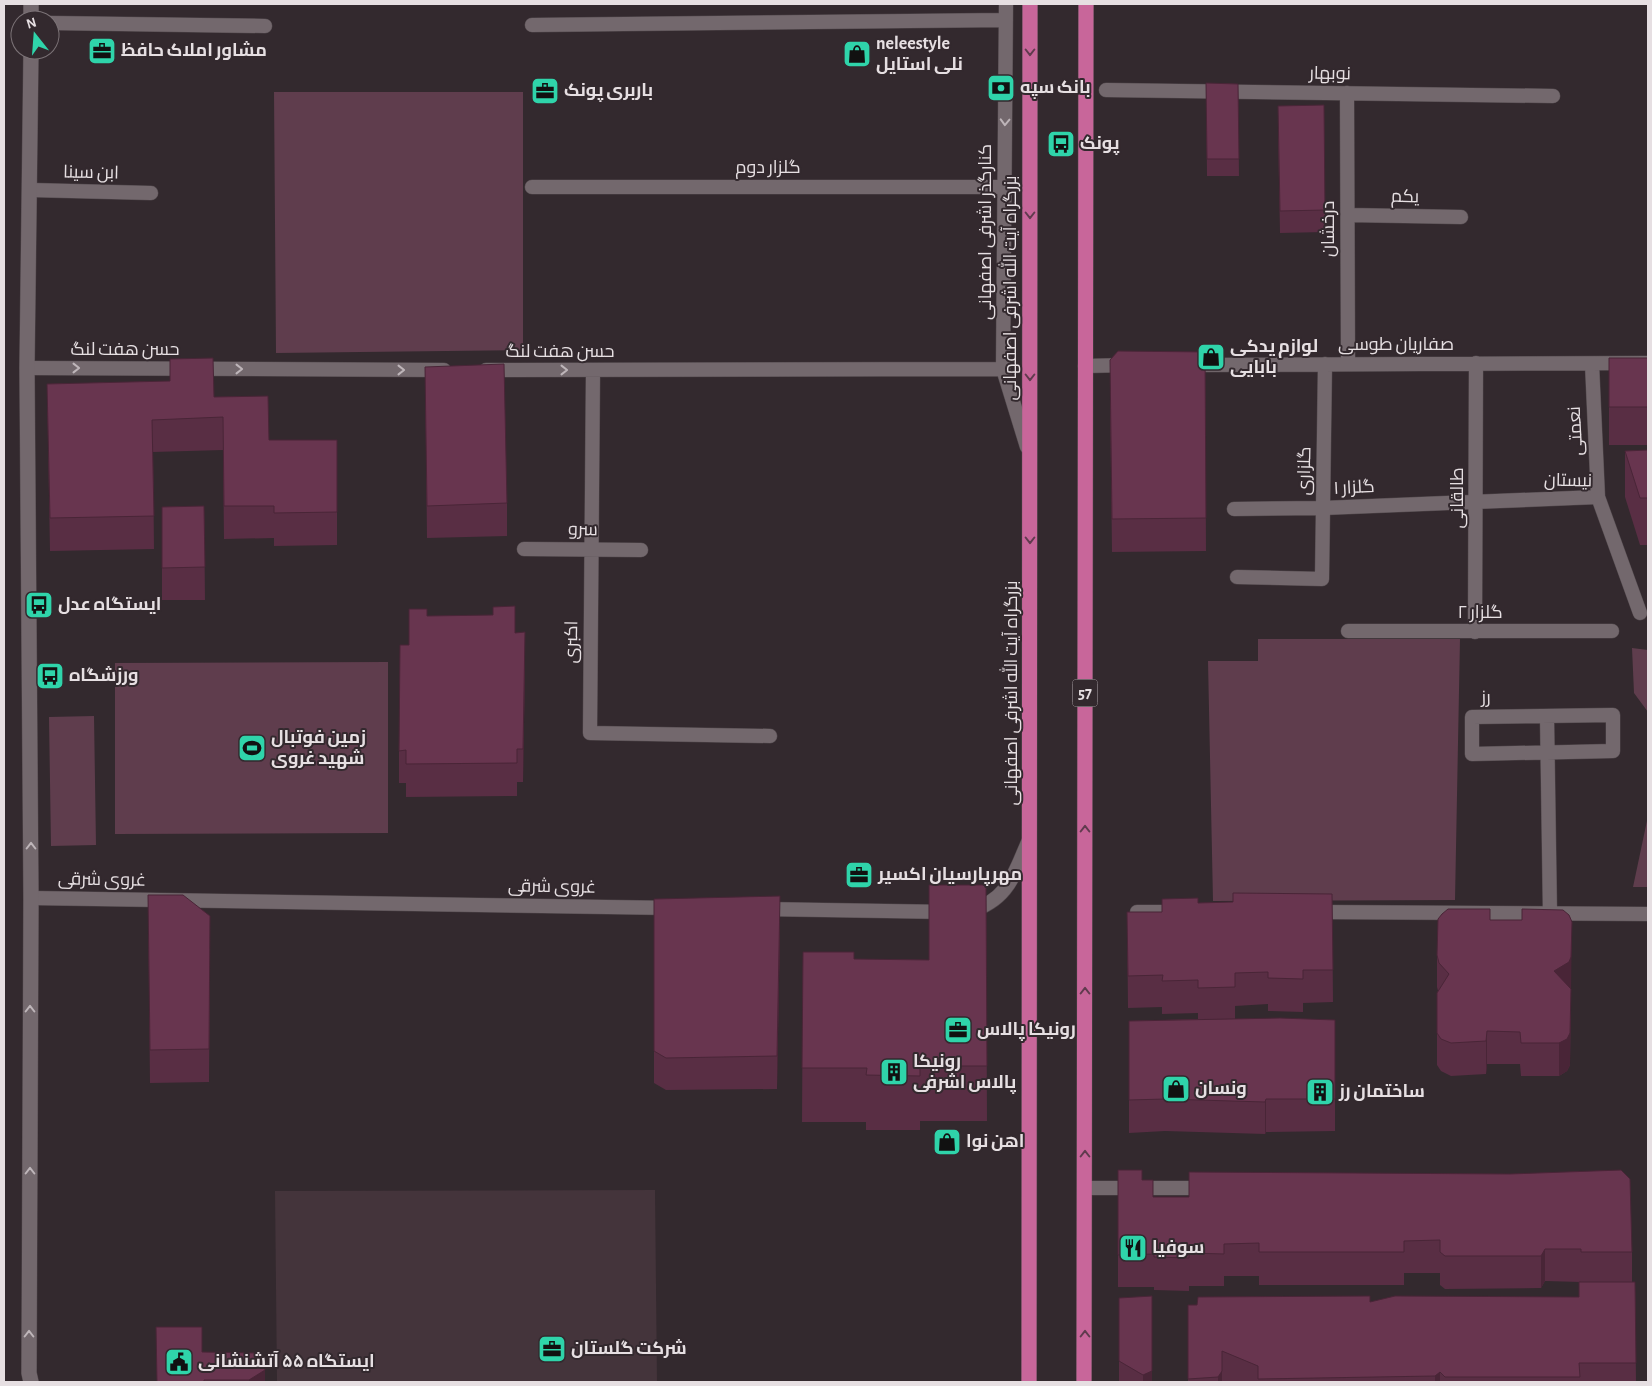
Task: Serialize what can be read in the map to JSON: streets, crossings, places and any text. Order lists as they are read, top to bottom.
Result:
{
  "streets": {
    "highway": ["بزرگراه آیت الله اشرفی اصفهانی", "57"],
    "street": [
      "نوبهار",
      "گلزار دوم",
      "ابن سینا",
      "یکم",
      "درخشان",
      "کنارگذر اشرفی اصفهانی",
      "صفاریان طوسی",
      "حسن هفت لنگ",
      "نعمتی",
      "گلزاری",
      "نیستان",
      "گلزار ۱",
      "طالقانی",
      "سرو",
      "گلزار ۲",
      "اکبری",
      "رز",
      "غروی شرقی"
    ]
  },
  "crossings": [
    ["نوبهار", "درخشان"],
    ["گلزار دوم", "کنارگذر اشرفی اصفهانی"],
    ["یکم", "درخشان"],
    ["درخشان", "صفاریان طوسی"],
    ["کنارگذر اشرفی اصفهانی", "بزرگراه آیت الله اشرفی اصفهانی"],
    ["کنارگذر اشرفی اصفهانی", "حسن هفت لنگ"],
    ["صفاریان طوسی", "نعمتی"],
    ["صفاریان طوسی", "گلزاری"],
    ["صفاریان طوسی", "طالقانی"],
    ["حسن هفت لنگ", "اکبری"],
    ["نعمتی", "نیستان"],
    ["گلزاری", "گلزار ۱"],
    ["نیستان", "گلزار ۱"],
    ["نیستان", "طالقانی"],
    ["گلزار ۱", "طالقانی"],
    ["طالقانی", "گلزار ۲"],
    ["سرو", "اکبری"]
  ],
  "one_way": ["کنارگذر اشرفی اصفهانی", "حسن هفت لنگ"],
  "places": {
    "office": [
      "مشاور املاک حافظ",
      "باربری پونک",
      "مهرپارسیان اکسیر",
      "رونیکا پالاس",
      "شرکت گلستان"
    ],
    "shop": [
      "neleestyle نلی استایل",
      "لوازم یدکی بابایی",
      "ونسان",
      "اهن نوا"
    ],
    "bank": ["بانک سپه"],
    "bus stop": ["پونک", "ایستگاه عدل", "ورزشگاه"],
    "sports": ["زمین فوتبال شهید غروی"],
    "building": ["رونیکا پالاس اشرفی", "ساختمان رز"],
    "restaurant": ["سوفیا"],
    "public building": ["ایستگاه ۵۵ آتشنشانی"]
  },
  "north": "top"
}
